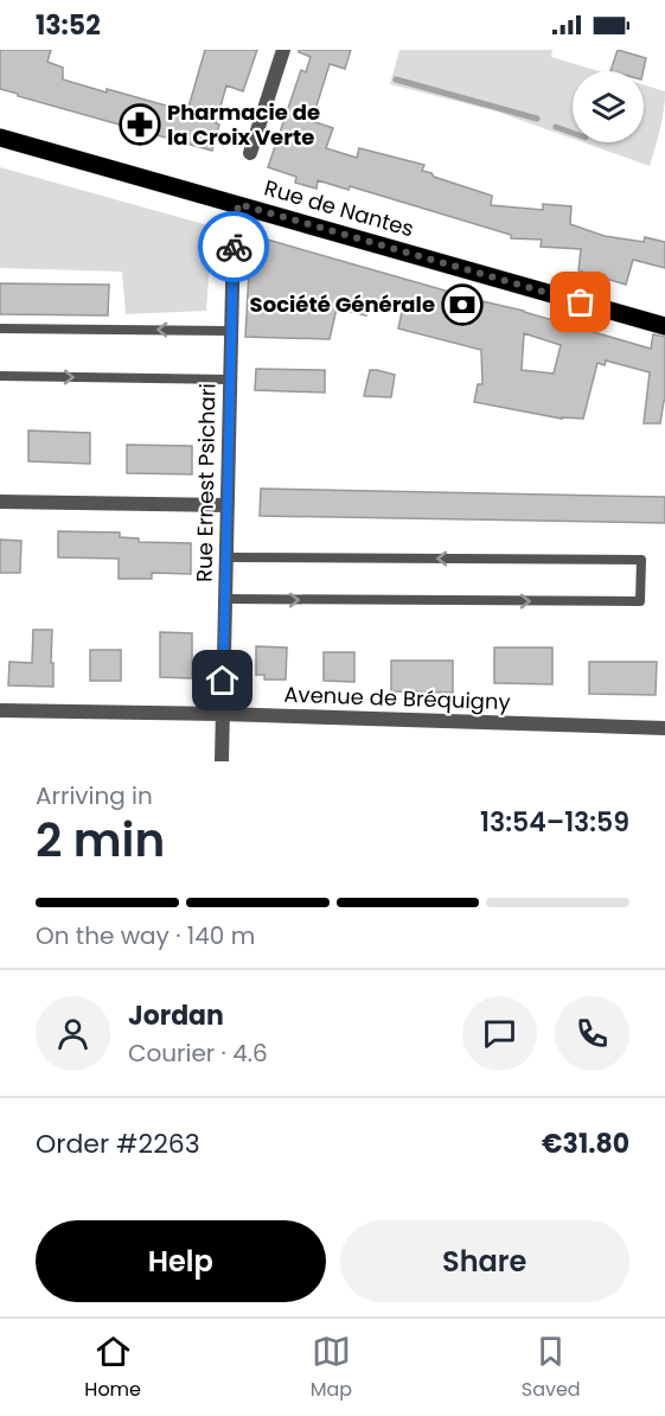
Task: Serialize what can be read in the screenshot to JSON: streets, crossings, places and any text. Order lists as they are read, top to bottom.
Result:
{
  "streets": {
    "main road": ["Rue de Nantes"],
    "street": ["Rue Ernest Psichari", "Avenue de Bréquigny"]
  },
  "crossings": [
    ["Rue de Nantes", "Rue Ernest Psichari"],
    ["Rue Ernest Psichari", "Avenue de Bréquigny"]
  ],
  "places": {
    "pharmacy": ["Pharmacie de la Croix Verte"],
    "bank": ["Société Générale"]
  },
  "page": {
    "status": "13:52",
    "heading": ["2 min", "Arriving in", "13:54–13:59"],
    "panel": [
      "Jordan",
      "Courier · 4.6",
      "Order #2263",
      "€31.80"
    ],
    "bar": "On the way · 140 m",
    "buttons": ["Help", "Share"],
    "tabs": ["Home", "Map", "Saved"]
  }
}
